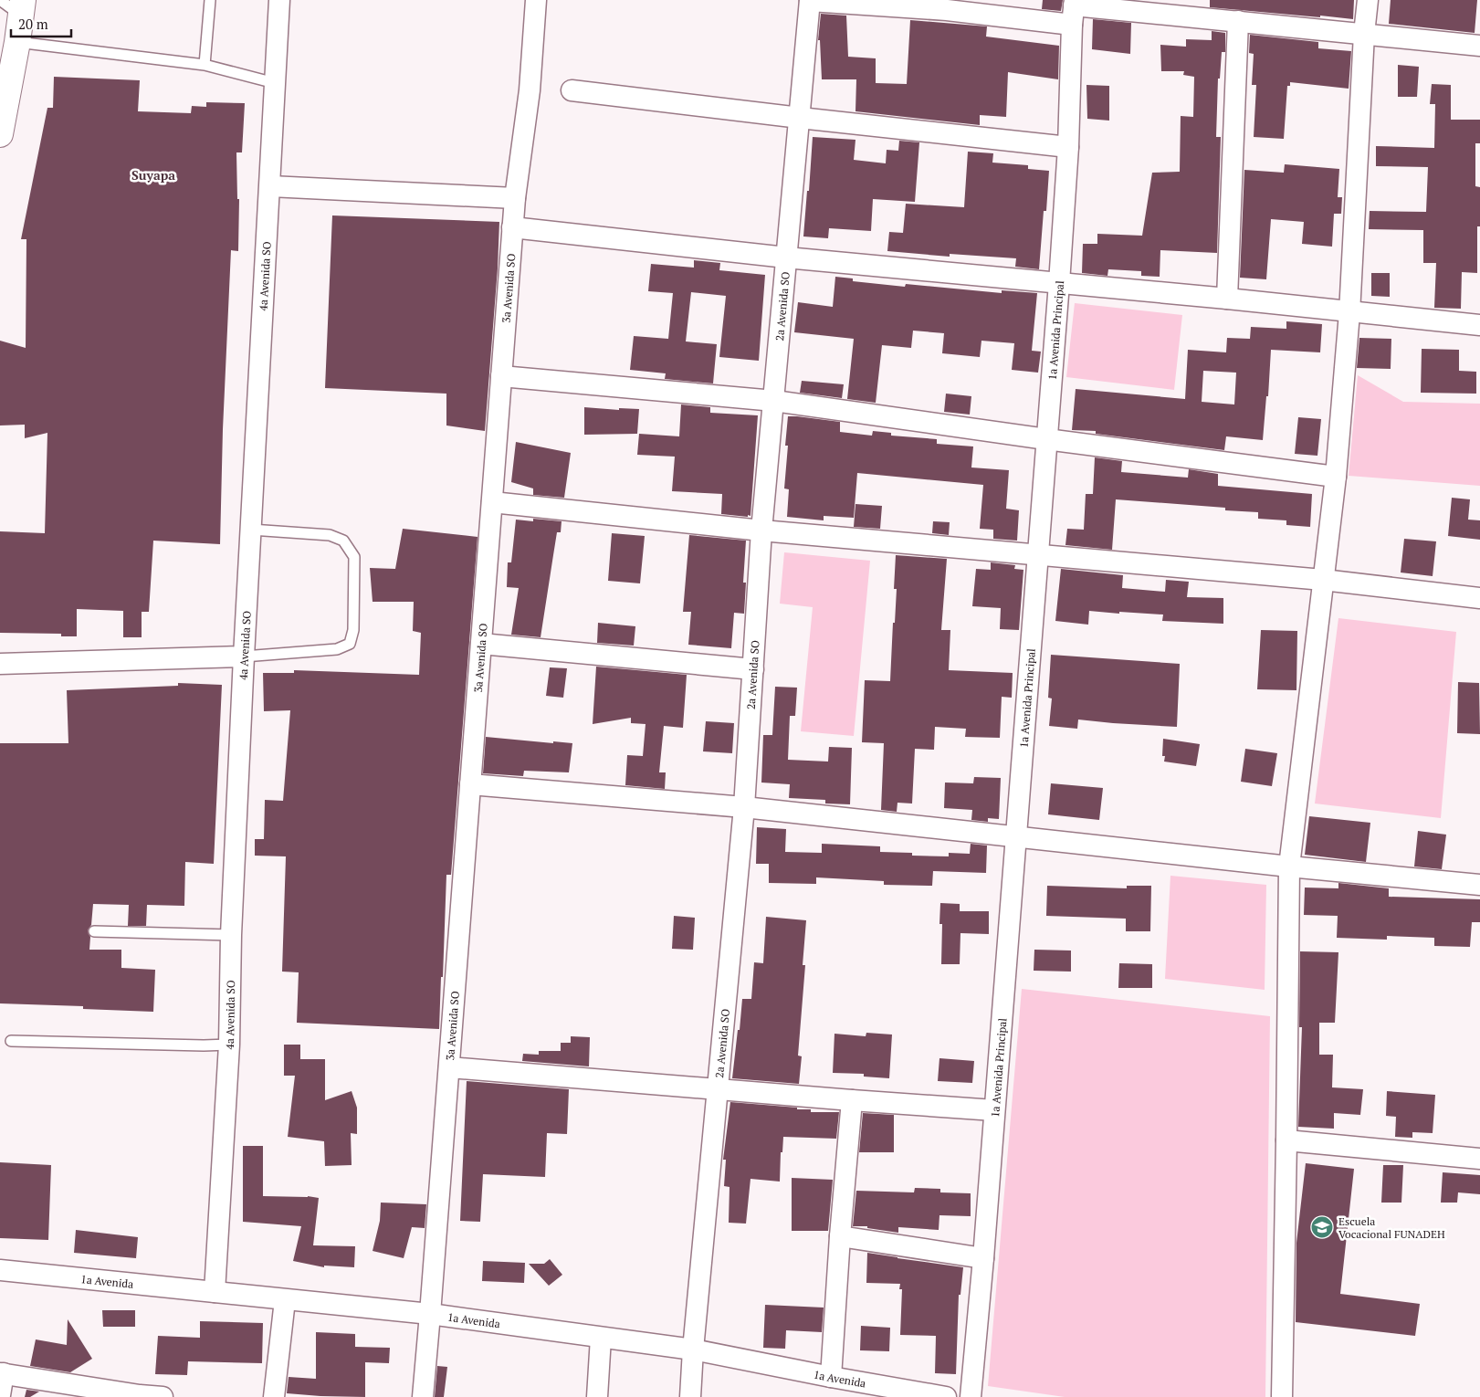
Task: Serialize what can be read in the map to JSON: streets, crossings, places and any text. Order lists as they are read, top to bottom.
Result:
{
  "streets": {
    "street": [
      "4a Avenida SO",
      "3a Avenida SO",
      "2a Avenida SO",
      "1a Avenida Principal",
      "1a Avenida"
    ]
  },
  "crossings": [
    ["4a Avenida SO", "1a Avenida"],
    ["3a Avenida SO", "1a Avenida"],
    ["2a Avenida SO", "1a Avenida"]
  ],
  "districts": ["Suyapa"],
  "places": {
    "school or university": ["Escuela Vocacional FUNADEH"]
  },
  "scale_bar": "20 m"
}
